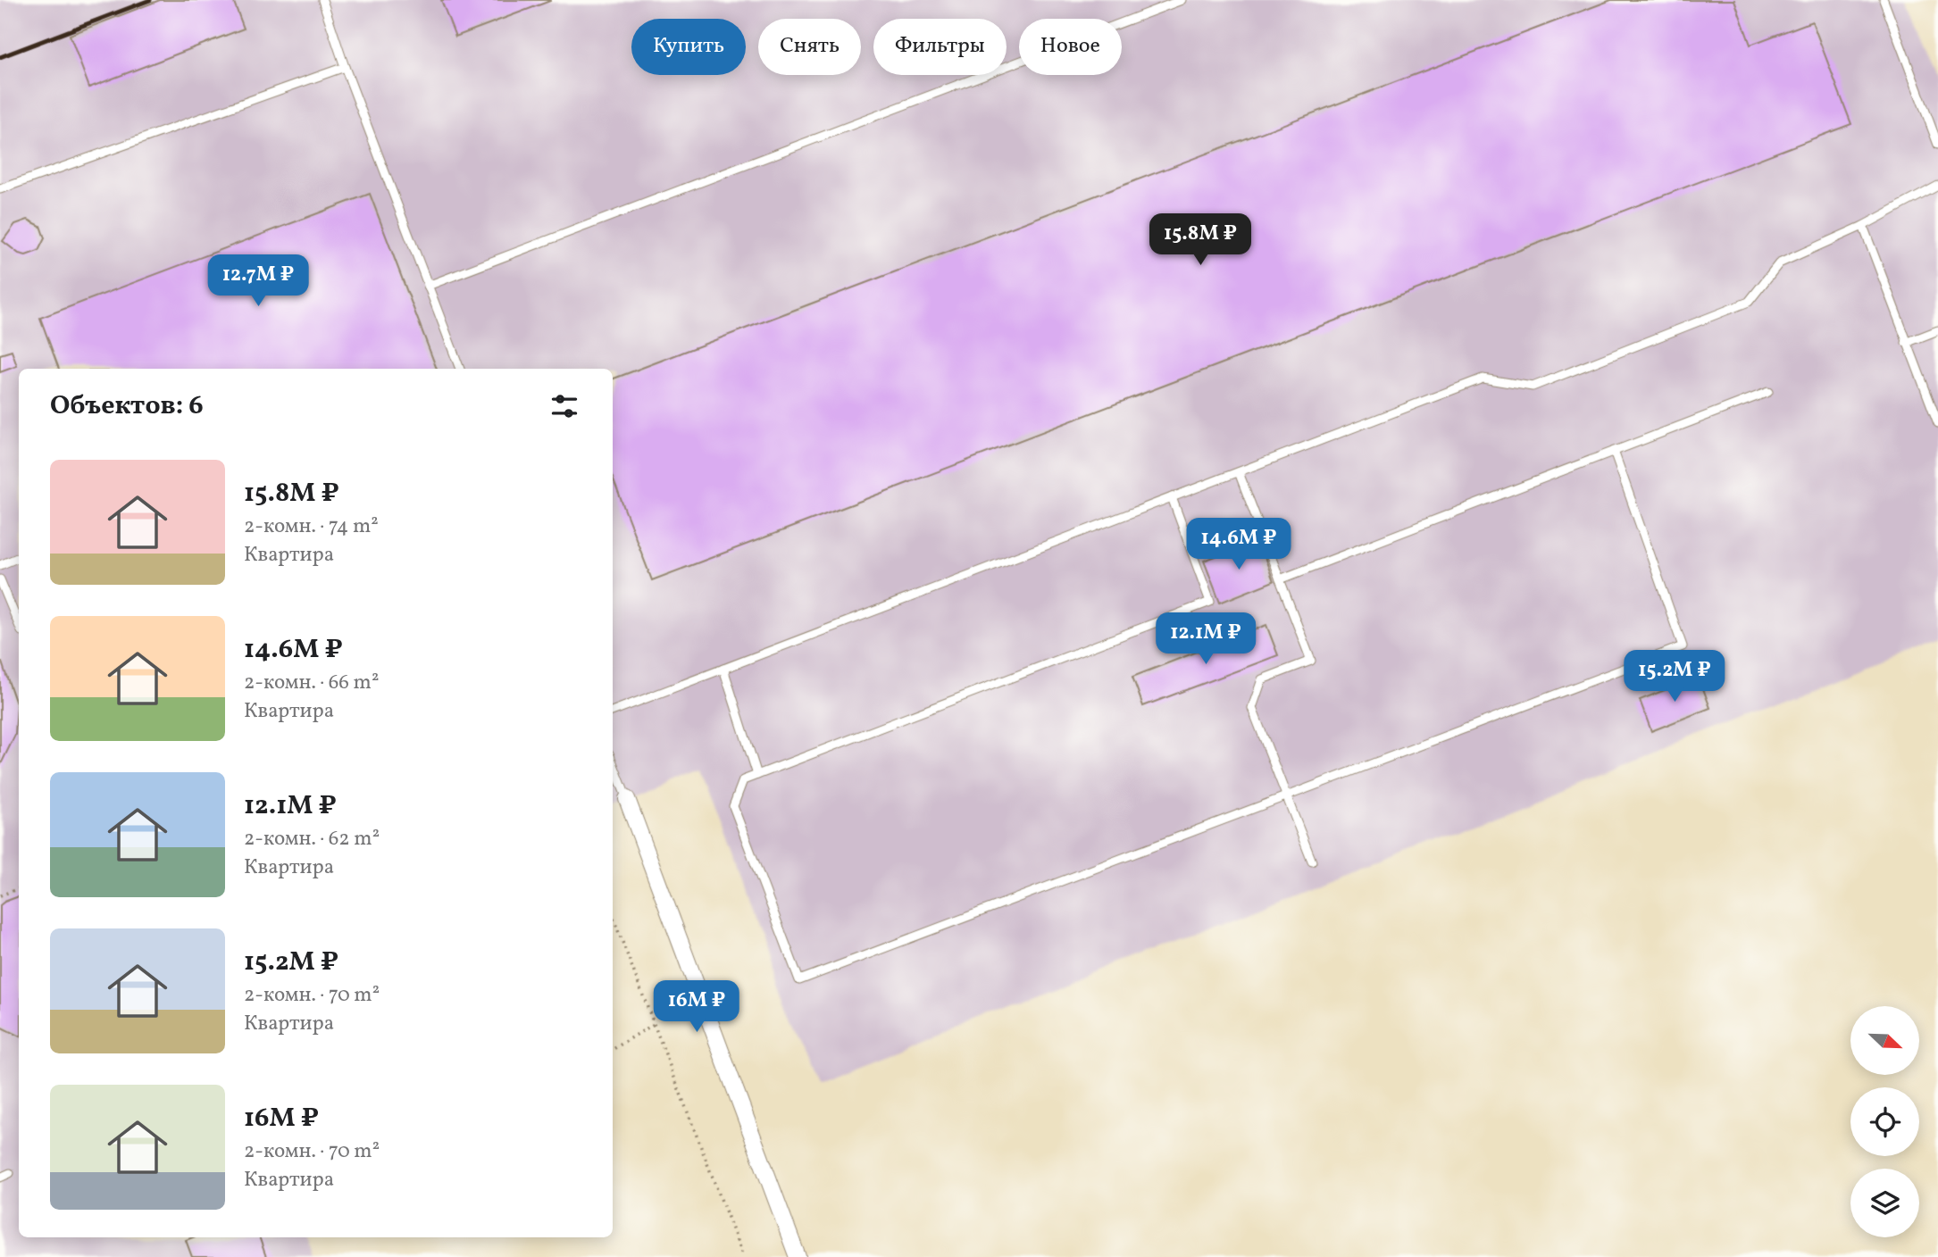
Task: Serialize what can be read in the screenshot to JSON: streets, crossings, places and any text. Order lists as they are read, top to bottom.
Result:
{
  "north": "bottom right",
  "page": {
    "chip": [
      "Купить",
      "Снять",
      "Фильтры",
      "Новое"
    ],
    "price": [
      "15.8M ₽",
      "12.7M ₽",
      "14.6M ₽",
      "12.1M ₽",
      "15.2M ₽",
      "16M ₽"
    ],
    "heading": "Объектов: 6",
    "list": [
      {
        "name": "15.8M ₽",
        "note": "2-комн. · 74 m² · Квартира"
      },
      {
        "name": "14.6M ₽",
        "note": "2-комн. · 66 m² · Квартира"
      },
      {
        "name": "12.1M ₽",
        "note": "2-комн. · 62 m² · Квартира"
      },
      {
        "name": "15.2M ₽",
        "note": "2-комн. · 70 m² · Квартира"
      },
      {
        "name": "16M ₽",
        "note": "2-комн. · 70 m² · Квартира"
      }
    ]
  }
}
